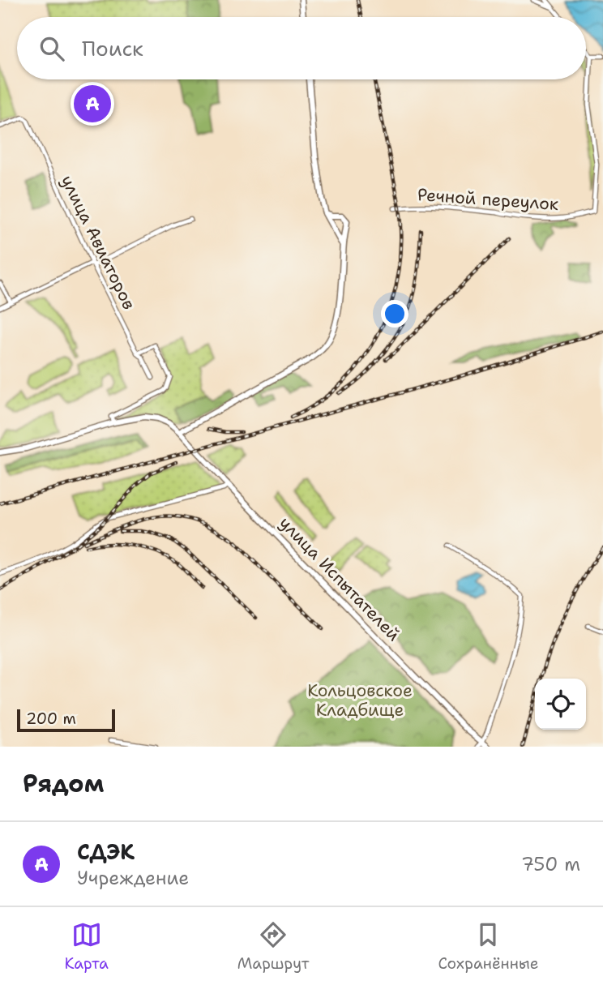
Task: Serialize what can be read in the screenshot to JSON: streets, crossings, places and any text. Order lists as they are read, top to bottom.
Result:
{
  "streets": {
    "main road": ["улица Испытателей"],
    "street": ["Речной переулок", "улица Авиаторов"]
  },
  "parks": ["Кольцовское Кладбище"],
  "scale_bar": "200 m",
  "page": {
    "search": "Поиск",
    "pins": "A",
    "scale": "200 m",
    "heading": "Рядом",
    "list": [
      {
        "mark": "A",
        "name": "СДЭК",
        "note": "Учреждение",
        "value": "750 m"
      }
    ],
    "nav": ["Карта", "Маршрут", "Сохранённые"]
  }
}
